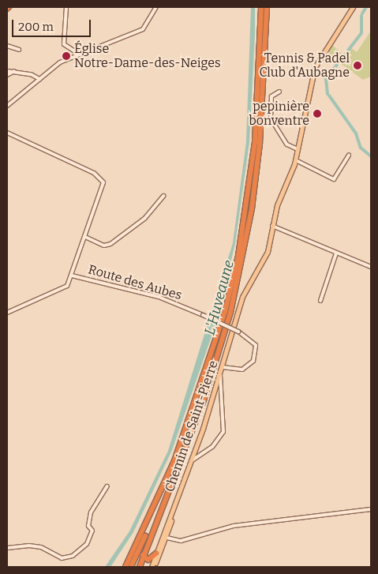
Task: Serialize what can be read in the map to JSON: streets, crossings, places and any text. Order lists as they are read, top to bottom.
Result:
{
  "streets": {
    "main road": ["Chemin de Saint-Pierre"],
    "street": ["Route des Aubes"]
  },
  "crossings": [
    ["Route des Aubes", "Chemin de Saint-Pierre"]
  ],
  "water": ["L'Huveaune"],
  "places": ["Église Notre-Dame-des-Neiges", "Tennis & Padel Club d'Aubagne", "pepinière bonventre"],
  "scale_bar": "200 m"
}
